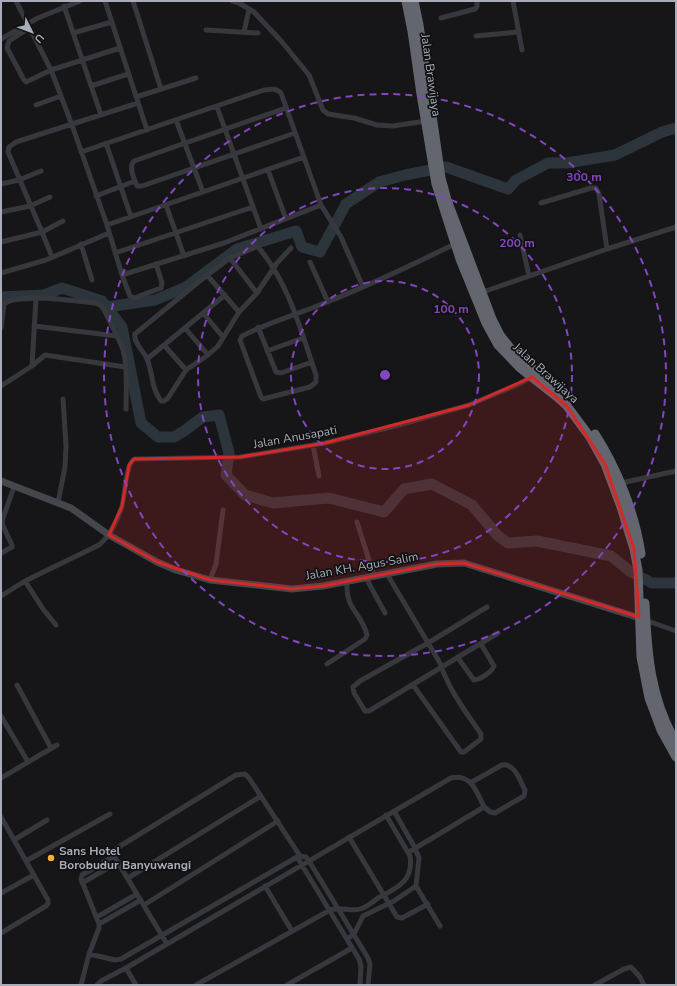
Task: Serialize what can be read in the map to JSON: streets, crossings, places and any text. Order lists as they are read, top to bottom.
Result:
{
  "streets": {
    "highway": ["Jalan Brawijaya"],
    "street": ["Jalan Anusapati", "Jalan KH. Agus Salim"]
  },
  "crossings": [
    ["Jalan Brawijaya", "Jalan Anusapati"],
    ["Jalan Brawijaya", "Jalan KH. Agus Salim"],
    ["Jalan Anusapati", "Jalan KH. Agus Salim"]
  ],
  "places": ["Sans Hotel Borobudur Banyuwangi"],
  "north": "bottom right",
  "rings": ["300 m", "200 m", "100 m"]
}
